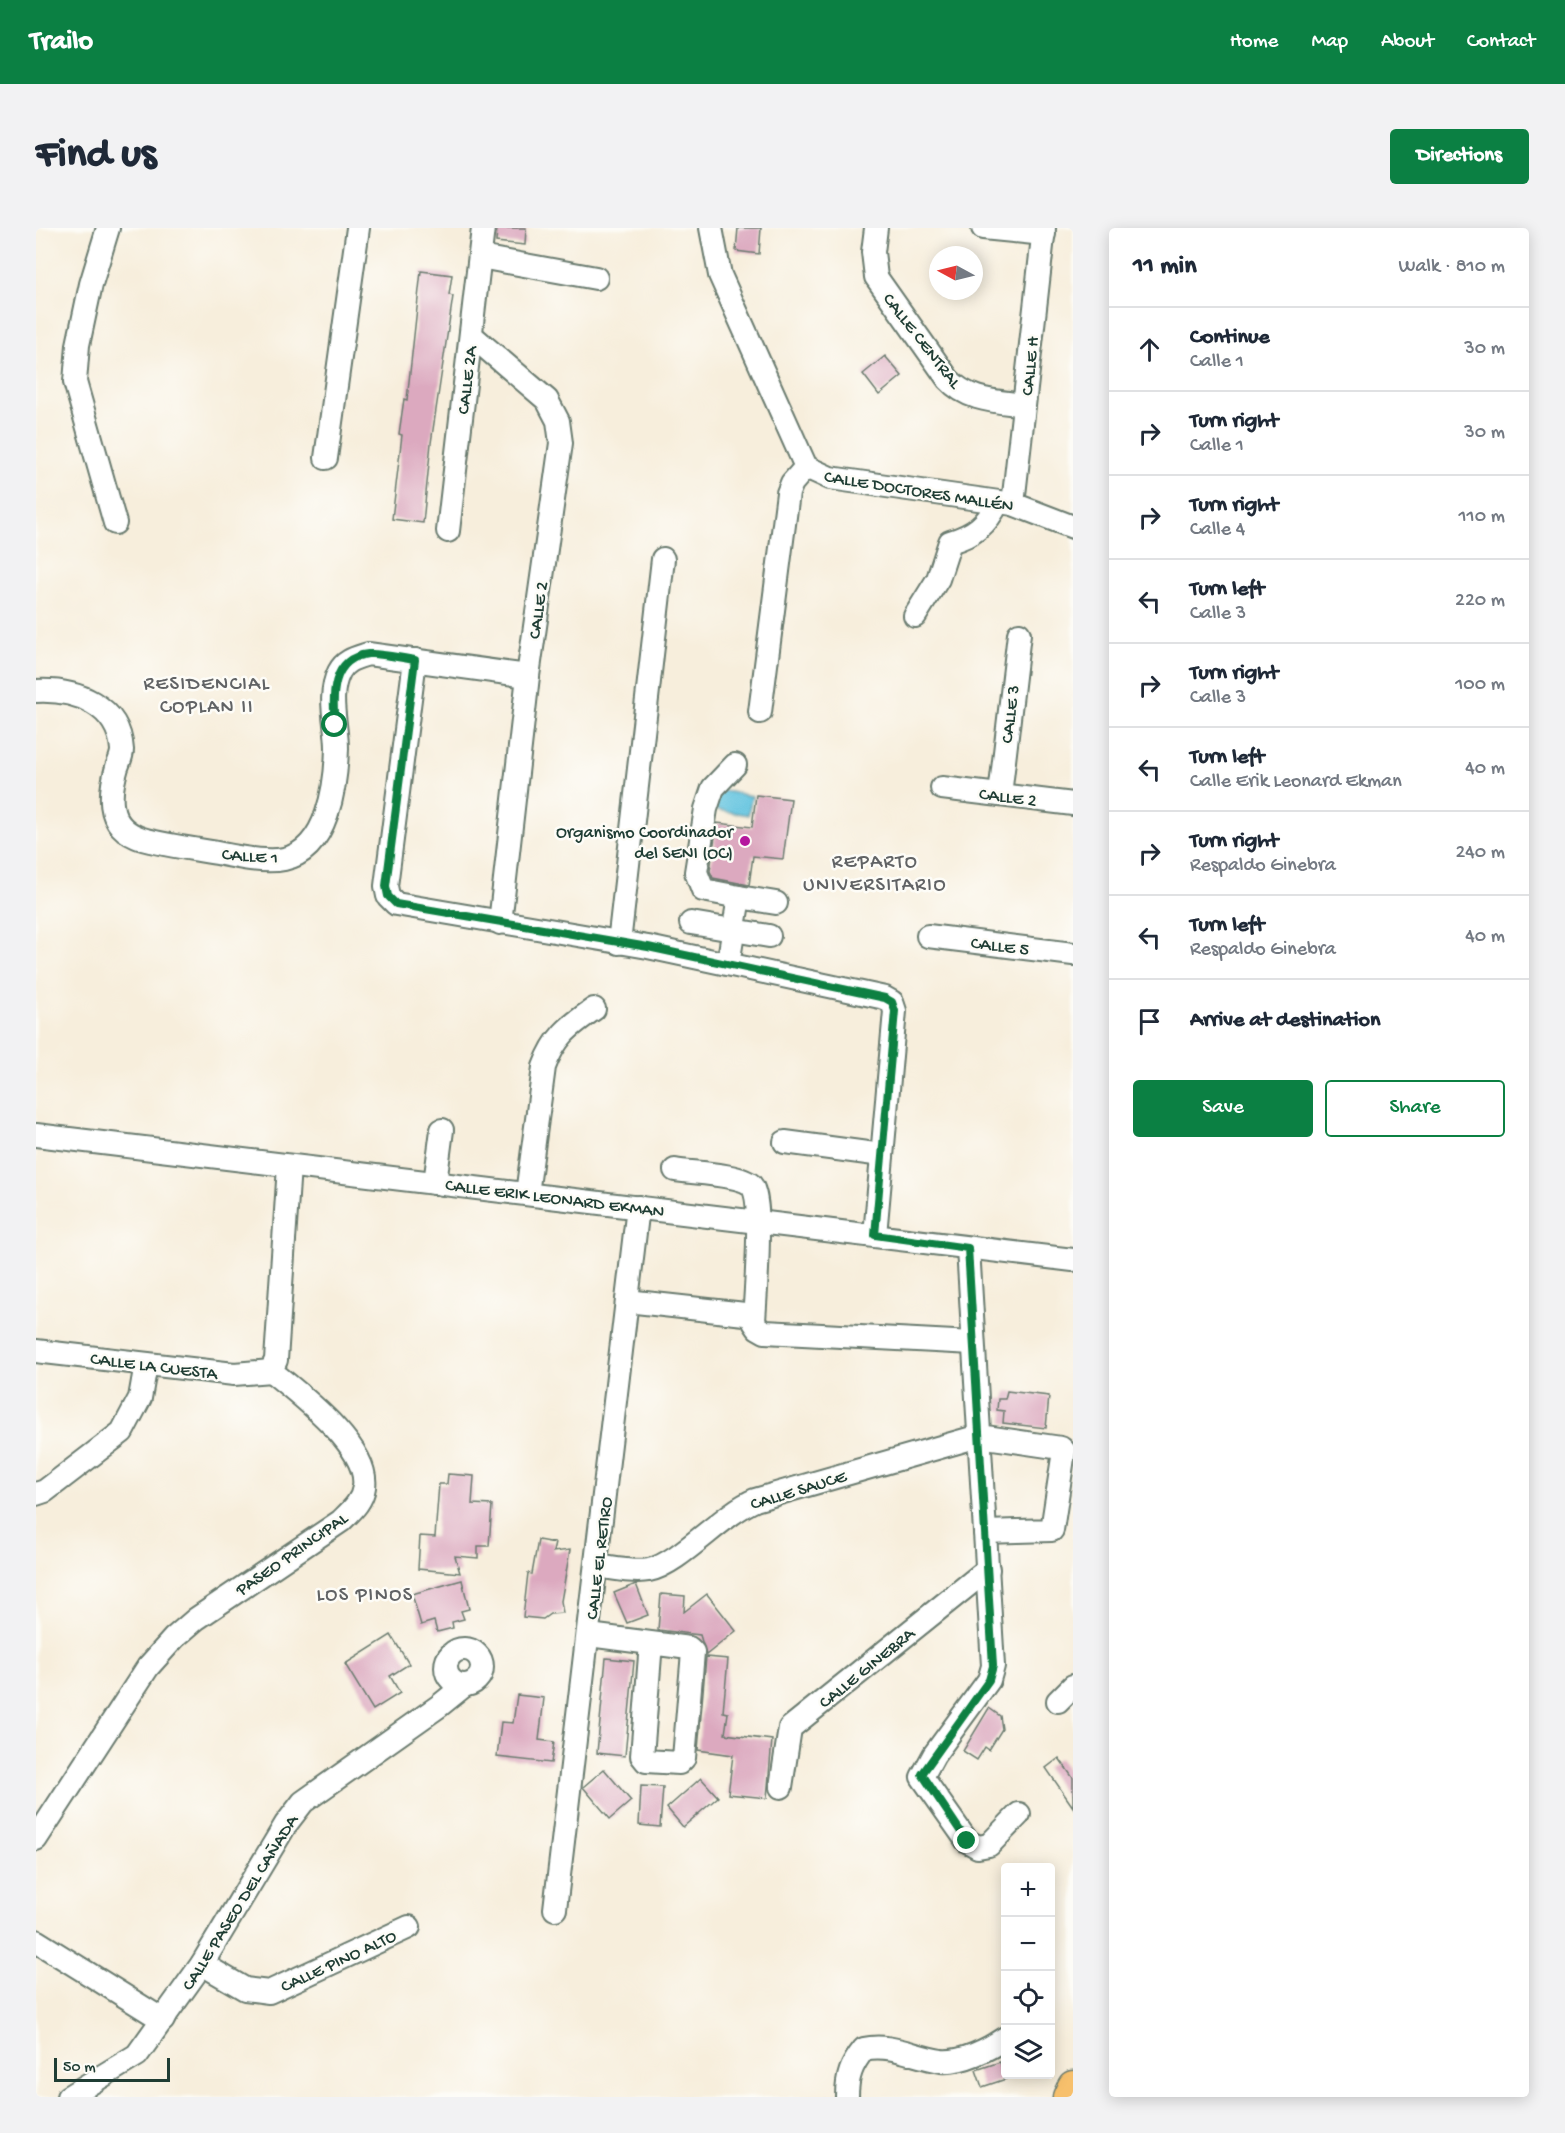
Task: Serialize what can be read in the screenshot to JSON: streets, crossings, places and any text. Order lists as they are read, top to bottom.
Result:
{
  "streets": {
    "street": [
      "CALLE CENTRAL",
      "CALLE H",
      "CALLE 2A",
      "CALLE DOCTORES MALLÉN",
      "CALLE 2",
      "CALLE 3",
      "CALLE 1",
      "CALLE 5",
      "CALLE ERIK LEONARD EKMAN",
      "CALLE LA CUESTA",
      "CALLE SAUCE",
      "PASEO PRINCIPAL",
      "CALLE EL RETIRO",
      "CALLE GINEBRA",
      "CALLE PASEO DEL CAÑADA",
      "CALLE PINO ALTO"
    ]
  },
  "crossings": [
    ["CALLE CENTRAL", "CALLE H"],
    ["CALLE H", "CALLE DOCTORES MALLÉN"],
    ["CALLE 2A", "CALLE 2"],
    ["CALLE 2", "CALLE 3"],
    ["CALLE 2", "CALLE 1"],
    ["CALLE ERIK LEONARD EKMAN", "CALLE EL RETIRO"],
    ["CALLE LA CUESTA", "PASEO PRINCIPAL"],
    ["CALLE SAUCE", "CALLE EL RETIRO"],
    ["CALLE PASEO DEL CAÑADA", "CALLE PINO ALTO"]
  ],
  "districts": ["RESIDENCIAL COPLAN II", "REPARTO UNIVERSITARIO", "LOS PINOS"],
  "places": ["Organismo Coordinador del SENI (OC)"],
  "scale_bar": "50 m",
  "north": "left",
  "page": {
    "header": "Trailo",
    "nav": [
      "Home",
      "Map",
      "About",
      "Contact"
    ],
    "buttons": [
      "Directions",
      ["Save", "Share"]
    ],
    "title": "Find us",
    "heading": ["11 min", "Walk · 810 m"],
    "list": [
      ["Continue", "Calle 1", "30 m"],
      ["Turn right", "Calle 1", "30 m"],
      ["Turn right", "Calle 4", "110 m"],
      ["Turn left", "Calle 3", "220 m"],
      ["Turn right", "Calle 3", "100 m"],
      ["Turn left", "Calle Erik Leonard Ekman", "40 m"],
      ["Turn right", "Respaldo Ginebra", "240 m"],
      ["Turn left", "Respaldo Ginebra", "40 m"],
      "Arrive at destination"
    ],
    "map_buttons": ["+", "−"],
    "scale": "50 m"
  }
}
